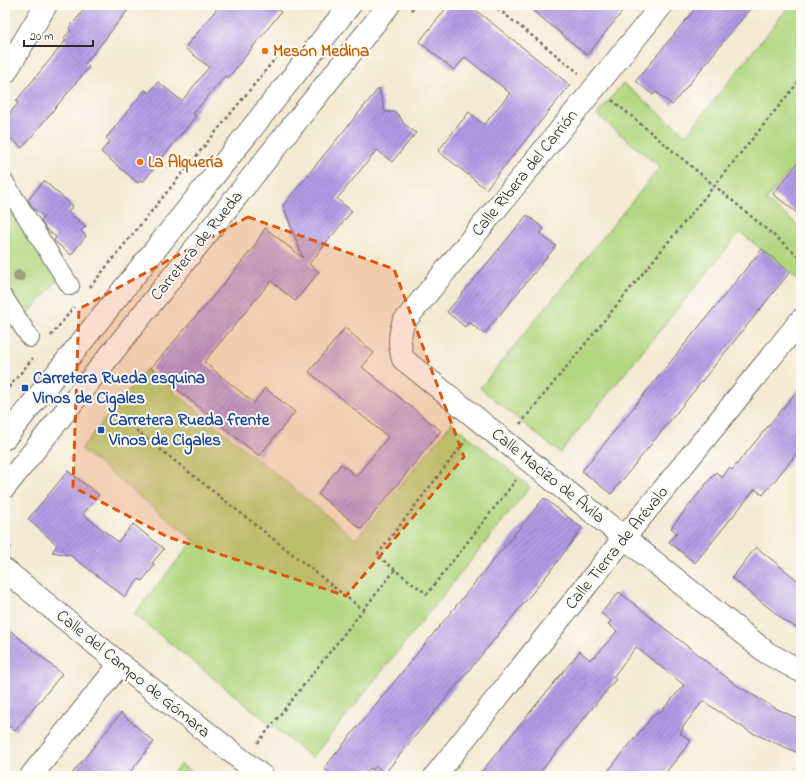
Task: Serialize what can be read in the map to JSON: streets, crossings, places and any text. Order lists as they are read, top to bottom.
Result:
{
  "streets": {
    "street": [
      "Calle Ribera del Carrión",
      "Carretera de Rueda",
      "Calle Macizo de Ávila",
      "Calle Tierra de Arévalo",
      "Calle del Campo de Gómara"
    ]
  },
  "crossings": [
    ["Calle Ribera del Carrión", "Calle Macizo de Ávila"],
    ["Calle Macizo de Ávila", "Calle Tierra de Arévalo"]
  ],
  "places": {
    "other": ["Mesón Medina", "La Alquería"],
    "transit": ["Carretera Rueda esquina Vinos de Cigales", "Carretera Rueda frente Vinos de Cigales"]
  },
  "scale_bar": "20 m"
}
